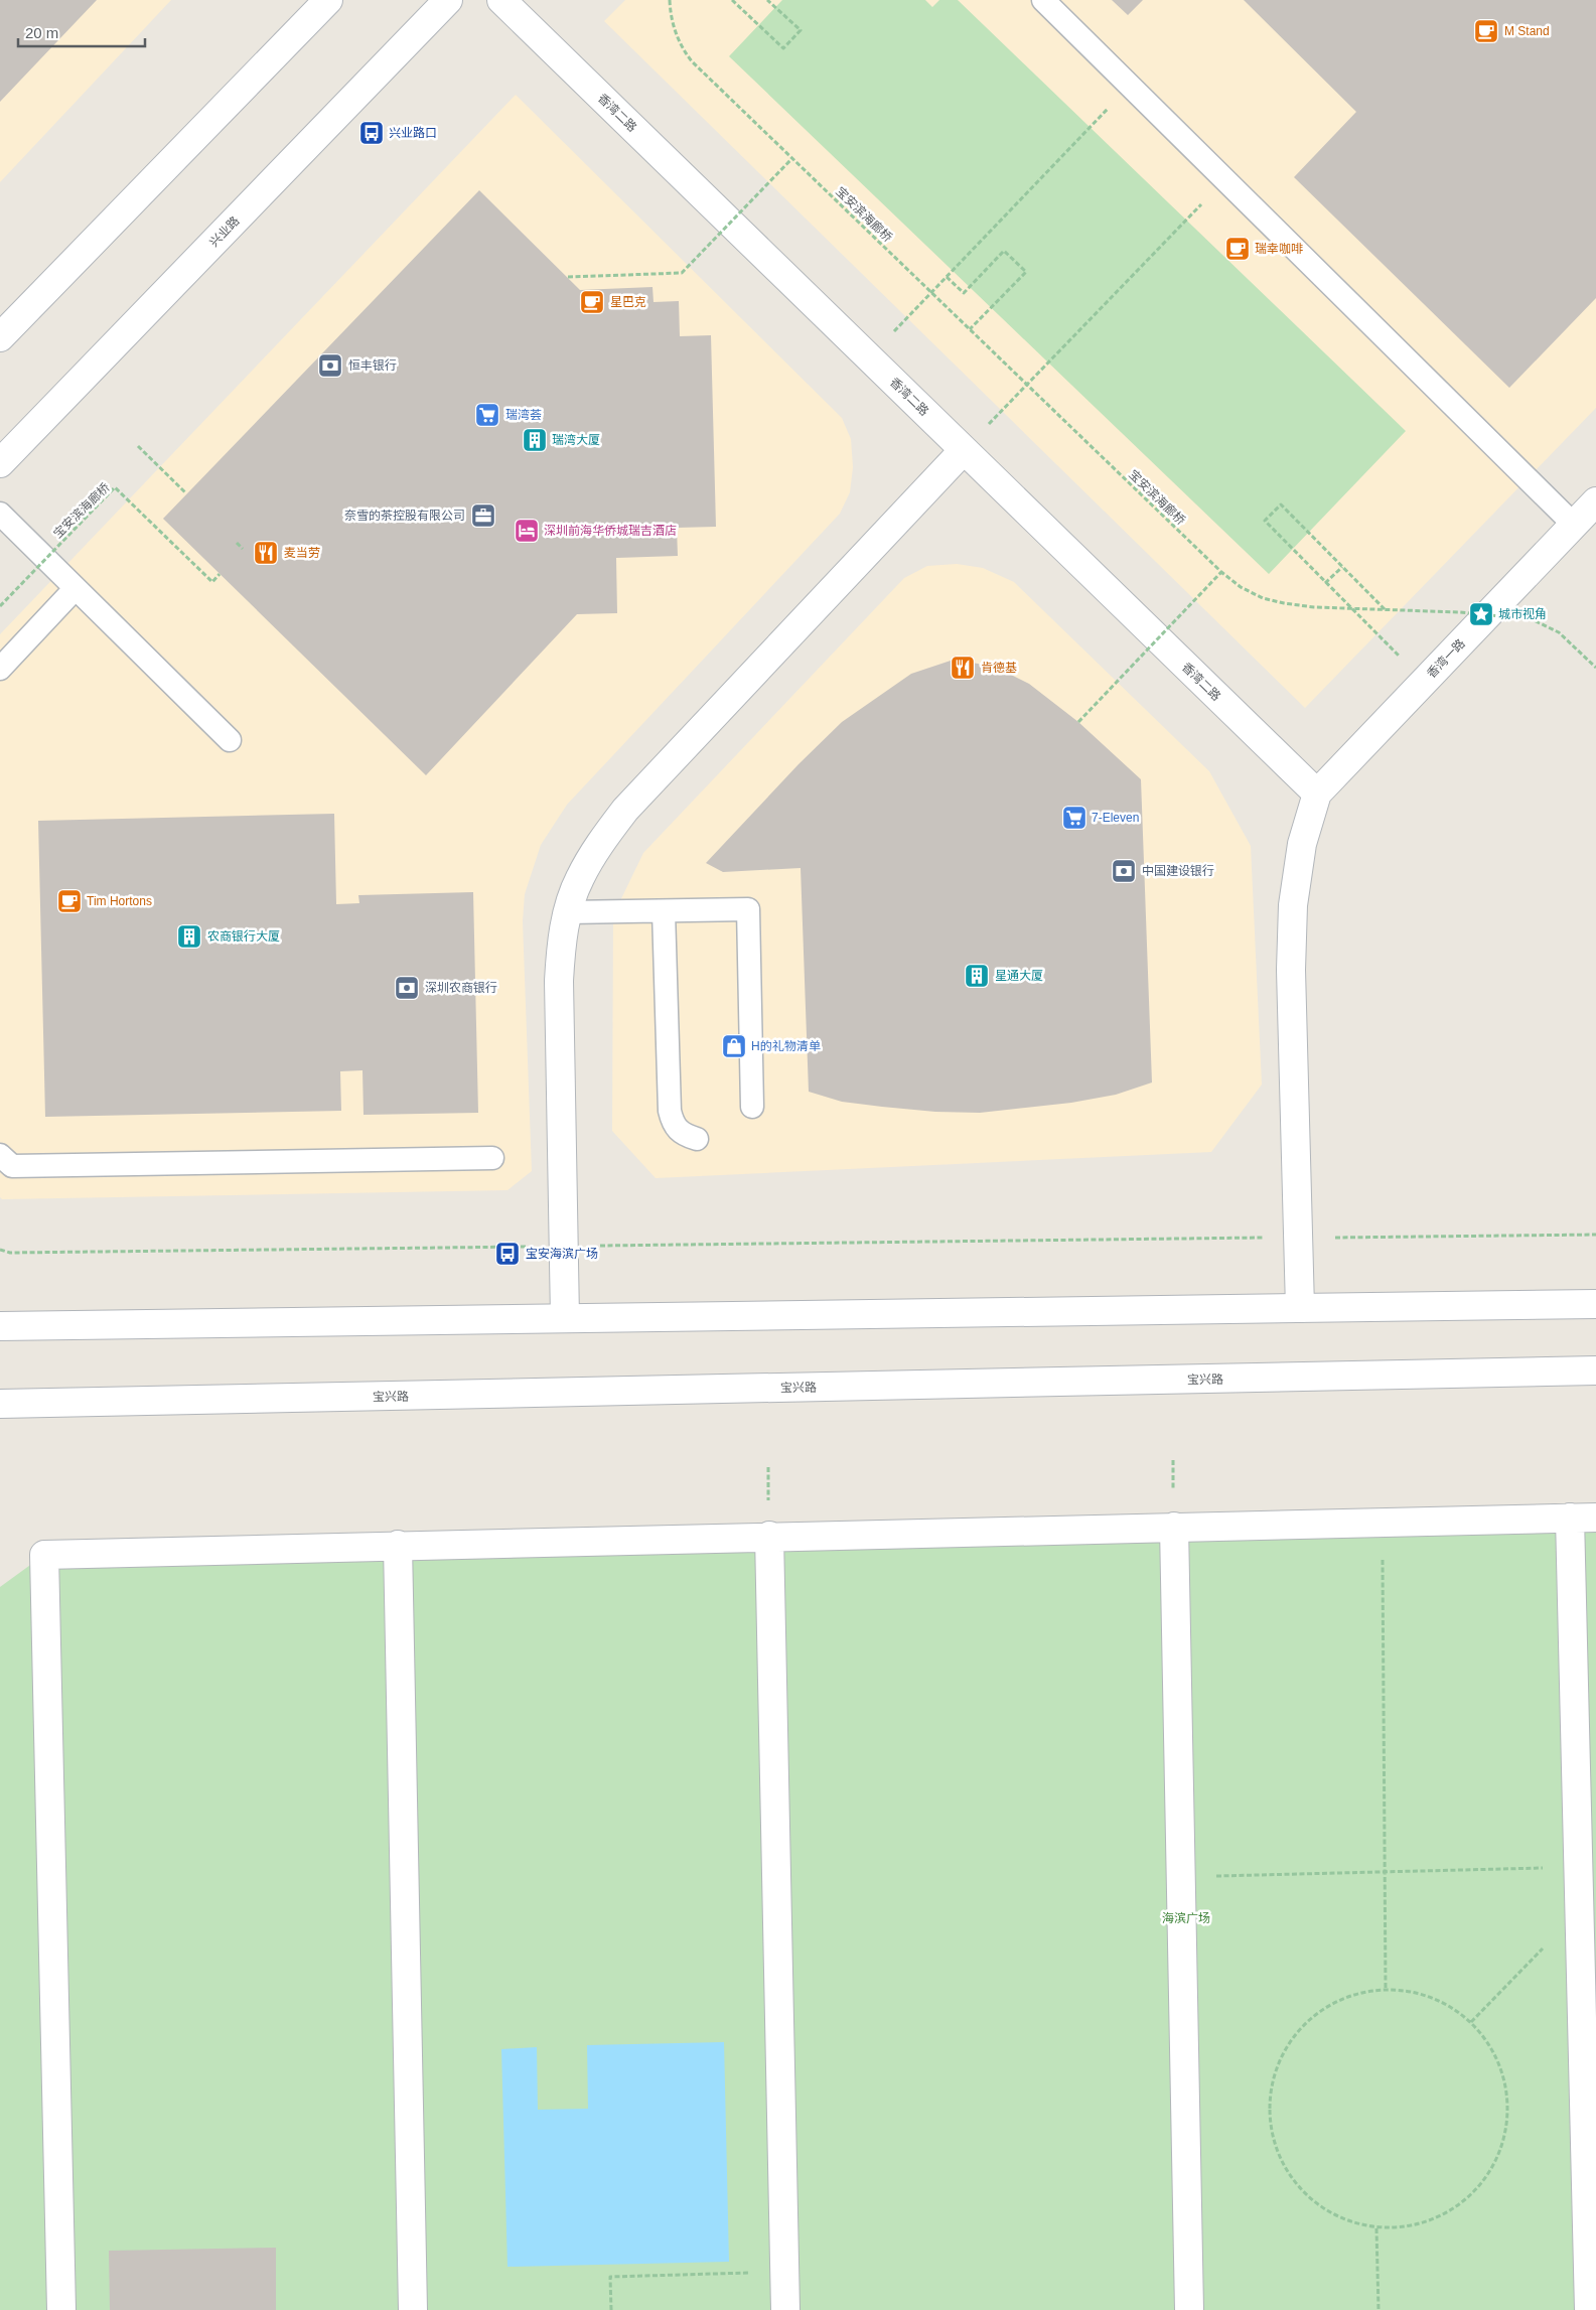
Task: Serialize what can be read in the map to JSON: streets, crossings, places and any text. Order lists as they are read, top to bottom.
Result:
{
  "streets": {
    "street": [
      "香湾二路",
      "兴业路",
      "香湾一路",
      "宝兴路"
    ],
    "path": ["宝安滨海廊桥"]
  },
  "crossings": [
    ["香湾二路", "香湾一路"]
  ],
  "parks": ["海滨广场"],
  "places": {
    "cafe": [
      "M Stand",
      "瑞幸咖啡",
      "星巴克",
      "Tim Hortons"
    ],
    "bus stop": ["兴业路口", "宝安海滨广场"],
    "bank": ["恒丰银行", "中国建设银行", "深圳农商银行"],
    "supermarket": ["瑞湾荟", "7-Eleven"],
    "building": ["瑞湾大厦", "农商银行大厦", "星通大厦"],
    "office": ["奈雪的茶控股有限公司"],
    "hotel": ["深圳前海华侨城瑞吉酒店"],
    "restaurant": ["麦当劳", "肯德基"],
    "place": ["城市视角"],
    "shop": ["H的礼物清单"]
  },
  "scale_bar": "20 m"
}
